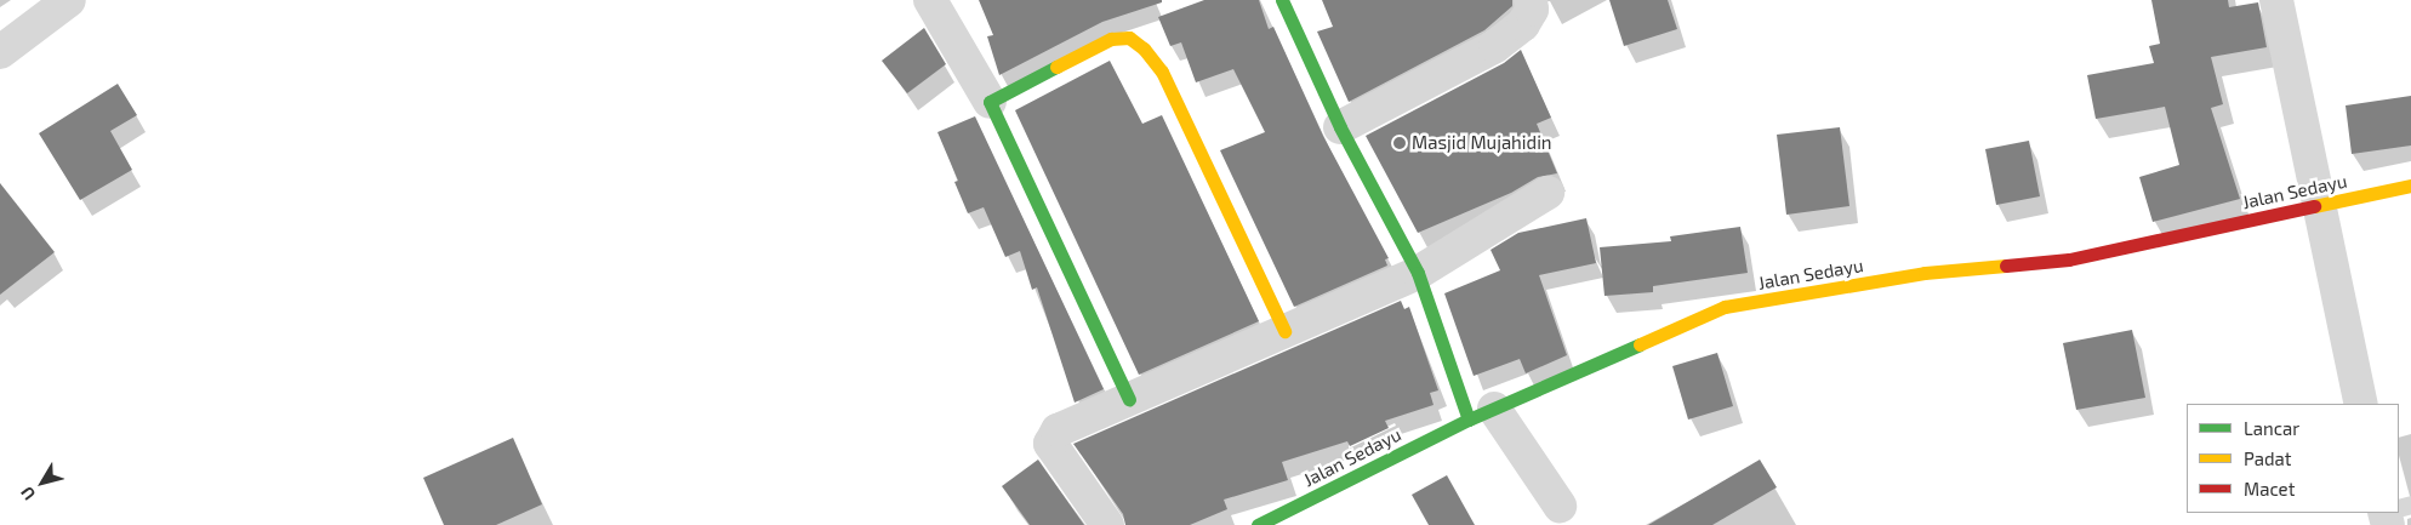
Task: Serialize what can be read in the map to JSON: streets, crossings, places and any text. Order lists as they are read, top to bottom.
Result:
{
  "streets": {
    "street": ["Jalan Sedayu"]
  },
  "places": ["Masjid Mujahidin"],
  "legend": ["Lancar", "Padat", "Macet"],
  "north": "bottom left"
}
